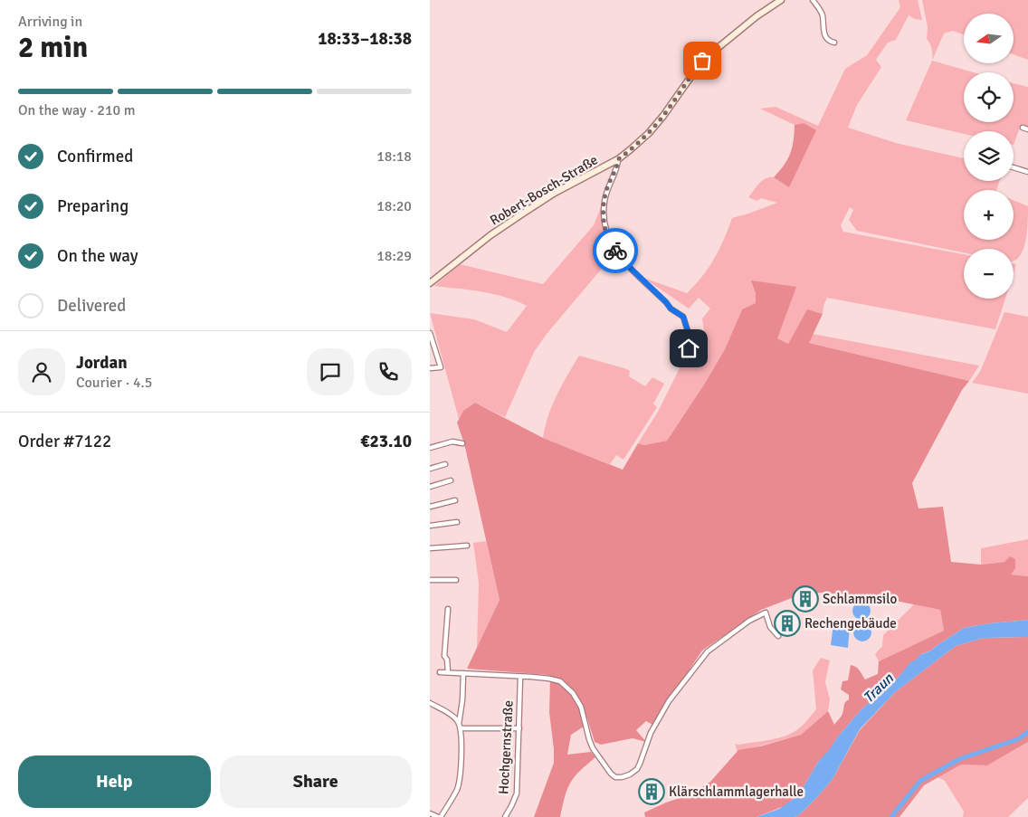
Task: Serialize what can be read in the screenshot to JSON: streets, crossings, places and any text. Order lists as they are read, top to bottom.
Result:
{
  "streets": {
    "main road": ["Robert-Bosch-Straße"],
    "street": ["Hochgernstraße"]
  },
  "water": ["Traun"],
  "places": {
    "building": ["Schlammsilo", "Rechengebäude", "Klärschlammlagerhalle"]
  },
  "north": "left",
  "page": {
    "heading": ["2 min", "Arriving in", "18:33–18:38"],
    "panel": [
      "Jordan",
      "Courier · 4.5",
      "Order #7122",
      "€23.10"
    ],
    "map_buttons": ["+", "−"],
    "bar": "On the way · 210 m",
    "list": [
      ["Confirmed", "18:18"],
      ["Preparing", "18:20"],
      ["On the way", "18:29"],
      "Delivered"
    ],
    "buttons": ["Help", "Share"]
  }
}
